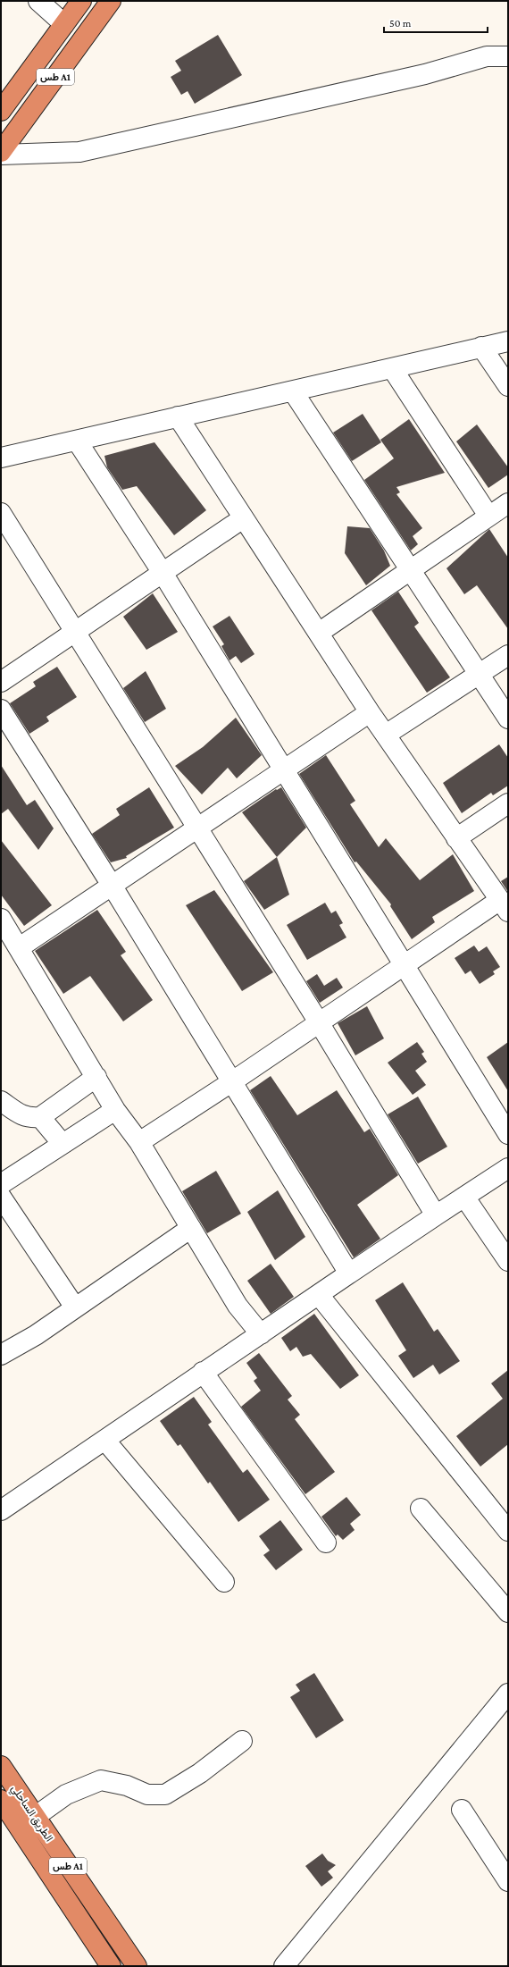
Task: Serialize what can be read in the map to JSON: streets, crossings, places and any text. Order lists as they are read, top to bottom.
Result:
{
  "streets": {
    "highway": ["طس A1", "الطريق الساحلي"]
  },
  "scale_bar": "50 m"
}
